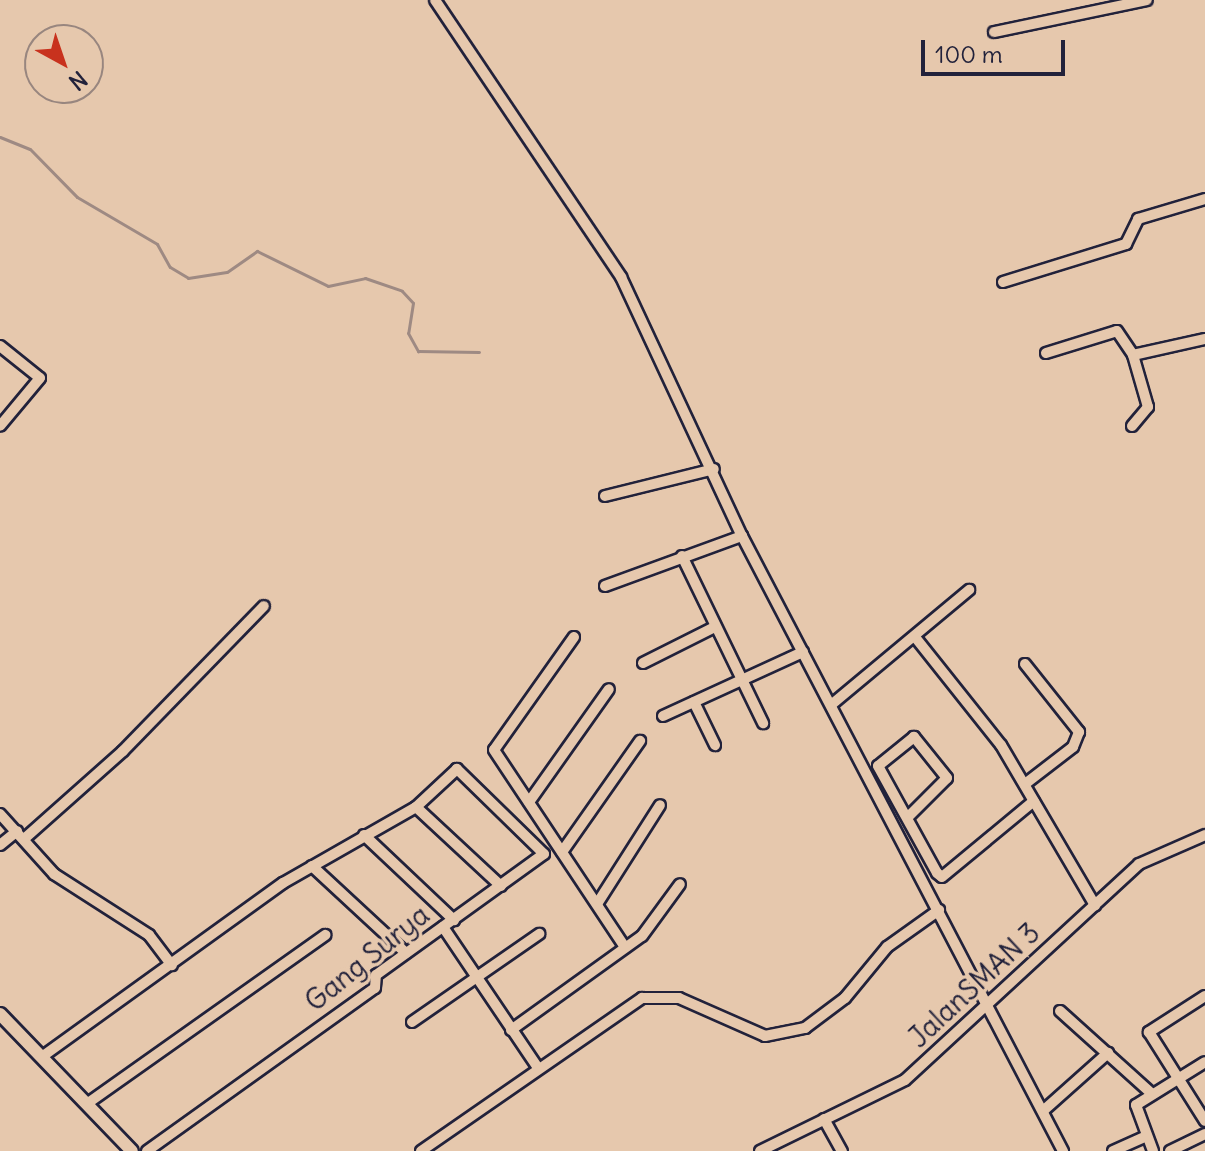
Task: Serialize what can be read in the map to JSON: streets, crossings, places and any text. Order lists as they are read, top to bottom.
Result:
{
  "streets": {
    "street": ["Gang Surya", "JalanSMAN 3"]
  },
  "scale_bar": "100 m",
  "north": "bottom right"
}
